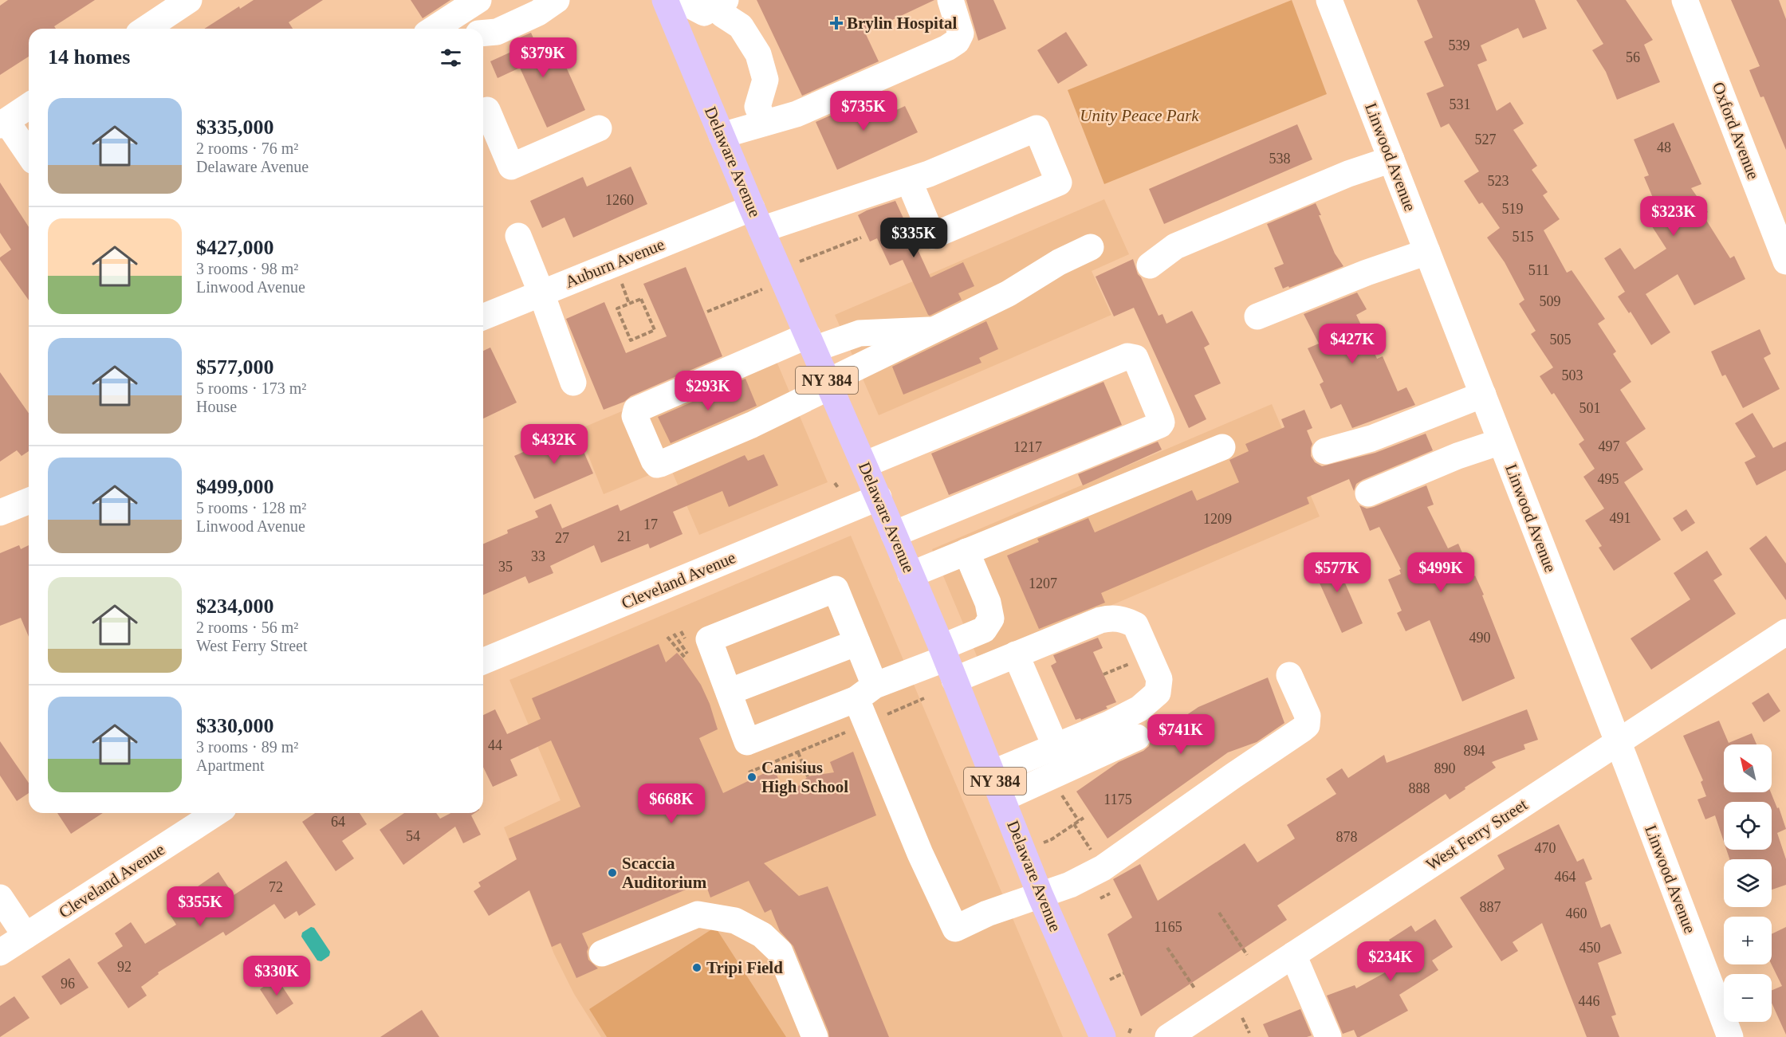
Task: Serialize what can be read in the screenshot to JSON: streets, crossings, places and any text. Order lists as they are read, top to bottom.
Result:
{
  "streets": {
    "main road": ["Delaware Avenue", "NY 384"],
    "street": [
      "Oxford Avenue",
      "Linwood Avenue",
      "Auburn Avenue",
      "Cleveland Avenue",
      "West Ferry Street"
    ]
  },
  "crossings": [
    ["Linwood Avenue", "West Ferry Street"],
    ["Delaware Avenue", "Auburn Avenue"],
    ["Delaware Avenue", "Cleveland Avenue"]
  ],
  "parks": ["Unity Peace Park"],
  "places": {
    "health": ["Brylin Hospital"],
    "other": ["Canisius High School", "Scaccia Auditorium", "Tripi Field"]
  },
  "house_numbers": [
    "539",
    "56",
    "531",
    "527",
    "48",
    "538",
    "523",
    "1260",
    "519",
    "515",
    "511",
    "509",
    "505",
    "503",
    "501",
    "497",
    "1217",
    "495",
    "491",
    "1209",
    "17",
    "21",
    "27",
    "33",
    "35",
    "1207",
    "490",
    "44",
    "894",
    "890",
    "888",
    "1175",
    "64",
    "54",
    "878",
    "470",
    "464",
    "72",
    "887",
    "460",
    "1165",
    "450",
    "92",
    "96",
    "446"
  ],
  "north": "top left",
  "page": {
    "heading": "14 homes",
    "price": [
      "$379K",
      "$735K",
      "$323K",
      "$335K",
      "$427K",
      "$293K",
      "$432K",
      "$577K",
      "$499K",
      "$741K",
      "$668K",
      "$355K",
      "$234K",
      "$330K"
    ],
    "list": [
      {
        "name": "$335,000",
        "note": "2 rooms · 76 m² · Delaware Avenue"
      },
      {
        "name": "$427,000",
        "note": "3 rooms · 98 m² · Linwood Avenue"
      },
      {
        "name": "$577,000",
        "note": "5 rooms · 173 m² · House"
      },
      {
        "name": "$499,000",
        "note": "5 rooms · 128 m² · Linwood Avenue"
      },
      {
        "name": "$234,000",
        "note": "2 rooms · 56 m² · West Ferry Street"
      },
      {
        "name": "$330,000",
        "note": "3 rooms · 89 m² · Apartment"
      }
    ],
    "map_buttons": ["+", "−"]
  }
}
